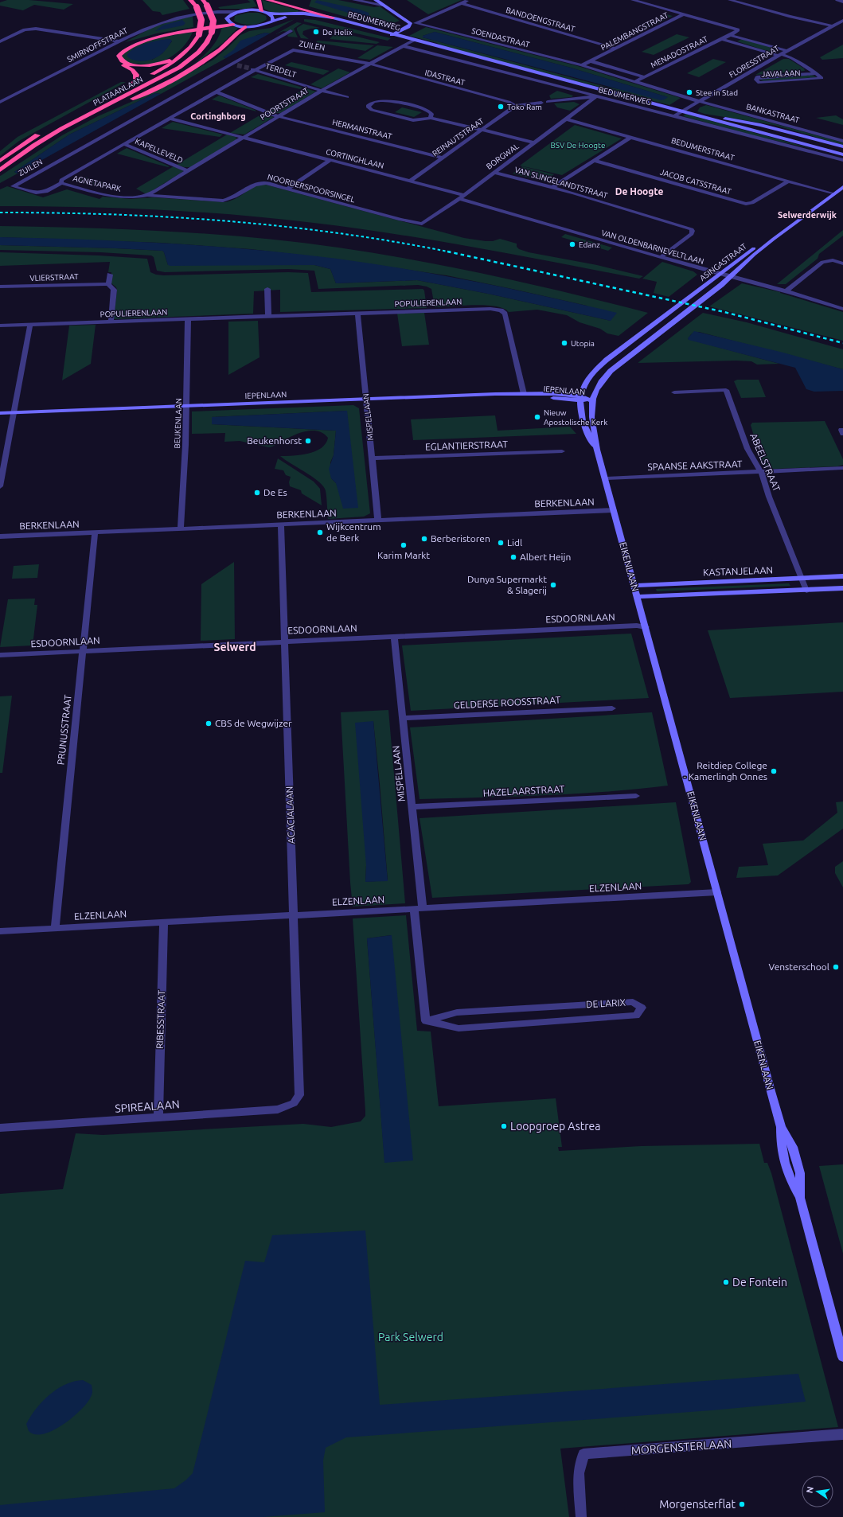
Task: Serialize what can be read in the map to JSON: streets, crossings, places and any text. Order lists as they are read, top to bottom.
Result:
{
  "streets": {
    "highway": ["PLATAANLAAN"],
    "main road": [
      "BEDUMERWEG",
      "ASINGASTRAAT",
      "IEPENLAAN",
      "EIKENLAAN",
      "KASTANJELAAN"
    ],
    "street": [
      "BANDOENGSTRAAT",
      "PALEMBANGSTRAAT",
      "SOENDASTRAAT",
      "SMIRNOFFSTRAAT",
      "ZUILEN",
      "MENADOSTRAAT",
      "FLORESSTRAAT",
      "TERDELT",
      "JAVALAAN",
      "IDASTRAAT",
      "POORTSTRAAT",
      "BANKASTRAAT",
      "HERMANSTRAAT",
      "REINAUTSTRAAT",
      "BEDUMERSTRAAT",
      "KAPELLEVELD",
      "BORGWAL",
      "CORTINGHLAAN",
      "JACOB CATSSTRAAT",
      "VAN SLINGELANDTSTRAAT",
      "AGNETAPARK",
      "NOORDERSPOORSINGEL",
      "VAN OLDENBARNEVELTLAAN",
      "VLIERSTRAAT",
      "POPULIERENLAAN",
      "MISPELLAAN",
      "BEUKENLAAN",
      "EGLANTIERSTRAAT",
      "ABEELSTRAAT",
      "SPAANSE AAKSTRAAT",
      "BERKENLAAN",
      "ESDOORNLAAN",
      "GELDERSE ROOSSTRAAT",
      "PRUNUSSTRAAT",
      "HAZELAARSTRAAT",
      "ACACIALAAN",
      "ELZENLAAN",
      "DE LARIX",
      "RIBESSTRAAT",
      "SPIREALAAN",
      "MORGENSTERLAAN"
    ]
  },
  "crossings": [
    ["BANDOENGSTRAAT", "PALEMBANGSTRAAT"],
    ["BEDUMERWEG", "FLORESSTRAAT"],
    ["BEDUMERWEG", "POORTSTRAAT"],
    ["BEDUMERWEG", "BORGWAL"],
    ["SOENDASTRAAT", "MENADOSTRAAT"],
    ["SOENDASTRAAT", "FLORESSTRAAT"],
    ["SOENDASTRAAT", "BANKASTRAAT"],
    ["ZUILEN", "TERDELT"],
    ["ZUILEN", "IDASTRAAT"],
    ["ZUILEN", "POORTSTRAAT"],
    ["ZUILEN", "HERMANSTRAAT"],
    ["ZUILEN", "KAPELLEVELD"],
    ["ZUILEN", "CORTINGHLAAN"],
    ["ZUILEN", "AGNETAPARK"],
    ["MENADOSTRAAT", "JAVALAAN"],
    ["FLORESSTRAAT", "JAVALAAN"],
    ["FLORESSTRAAT", "BANKASTRAAT"],
    ["TERDELT", "POORTSTRAAT"],
    ["IDASTRAAT", "POORTSTRAAT"],
    ["IDASTRAAT", "REINAUTSTRAAT"],
    ["POORTSTRAAT", "HERMANSTRAAT"],
    ["POORTSTRAAT", "KAPELLEVELD"],
    ["POORTSTRAAT", "CORTINGHLAAN"],
    ["POORTSTRAAT", "AGNETAPARK"],
    ["POORTSTRAAT", "NOORDERSPOORSINGEL"],
    ["HERMANSTRAAT", "REINAUTSTRAAT"],
    ["REINAUTSTRAAT", "CORTINGHLAAN"],
    ["BEDUMERSTRAAT", "BORGWAL"],
    ["BEDUMERSTRAAT", "JACOB CATSSTRAAT"],
    ["BEDUMERSTRAAT", "ASINGASTRAAT"],
    ["BORGWAL", "CORTINGHLAAN"],
    ["BORGWAL", "VAN SLINGELANDTSTRAAT"],
    ["BORGWAL", "NOORDERSPOORSINGEL"],
    ["BORGWAL", "VAN OLDENBARNEVELTLAAN"],
    ["VAN SLINGELANDTSTRAAT", "VAN OLDENBARNEVELTLAAN"],
    ["AGNETAPARK", "NOORDERSPOORSINGEL"],
    ["VAN OLDENBARNEVELTLAAN", "ASINGASTRAAT"],
    ["ASINGASTRAAT", "EIKENLAAN"],
    ["POPULIERENLAAN", "IEPENLAAN"],
    ["POPULIERENLAAN", "MISPELLAAN"],
    ["POPULIERENLAAN", "BEUKENLAAN"],
    ["IEPENLAAN", "MISPELLAAN"],
    ["IEPENLAAN", "BEUKENLAAN"],
    ["IEPENLAAN", "EIKENLAAN"],
    ["MISPELLAAN", "EGLANTIERSTRAAT"],
    ["MISPELLAAN", "BERKENLAAN"],
    ["MISPELLAAN", "ESDOORNLAAN"],
    ["MISPELLAAN", "GELDERSE ROOSSTRAAT"],
    ["MISPELLAAN", "HAZELAARSTRAAT"],
    ["MISPELLAAN", "ELZENLAAN"],
    ["BEUKENLAAN", "BERKENLAAN"],
    ["ABEELSTRAAT", "SPAANSE AAKSTRAAT"],
    ["ABEELSTRAAT", "KASTANJELAAN"],
    ["SPAANSE AAKSTRAAT", "EIKENLAAN"],
    ["BERKENLAAN", "EIKENLAAN"],
    ["BERKENLAAN", "PRUNUSSTRAAT"],
    ["BERKENLAAN", "ACACIALAAN"],
    ["EIKENLAAN", "KASTANJELAAN"],
    ["EIKENLAAN", "ESDOORNLAAN"],
    ["EIKENLAAN", "ELZENLAAN"],
    ["ESDOORNLAAN", "PRUNUSSTRAAT"],
    ["ESDOORNLAAN", "ACACIALAAN"],
    ["PRUNUSSTRAAT", "ELZENLAAN"],
    ["ACACIALAAN", "ELZENLAAN"],
    ["ACACIALAAN", "SPIREALAAN"],
    ["ELZENLAAN", "RIBESSTRAAT"],
    ["RIBESSTRAAT", "SPIREALAAN"]
  ],
  "districts": [
    "Cortinghborg",
    "De Hoogte",
    "Selwerderwijk",
    "Selwerd"
  ],
  "parks": ["BSV De Hoogte", "Park Selwerd"],
  "places": [
    "De Helix",
    "Stee in Stad",
    "Toko Ram",
    "Edanz",
    "Utopia",
    "Nieuw Apostolische Kerk",
    "Beukenhorst",
    "De Es",
    "Wijkcentrum de Berk",
    "Berberistoren",
    "Lidl",
    "Karim Markt",
    "Albert Heijn",
    "Dunya Supermarkt & Slagerij",
    "CBS de Wegwijzer",
    "Reitdiep College - Kamerlingh Onnes",
    "Vensterschool",
    "Loopgroep Astrea",
    "De Fontein",
    "Morgensterflat"
  ],
  "north": "left"
}
